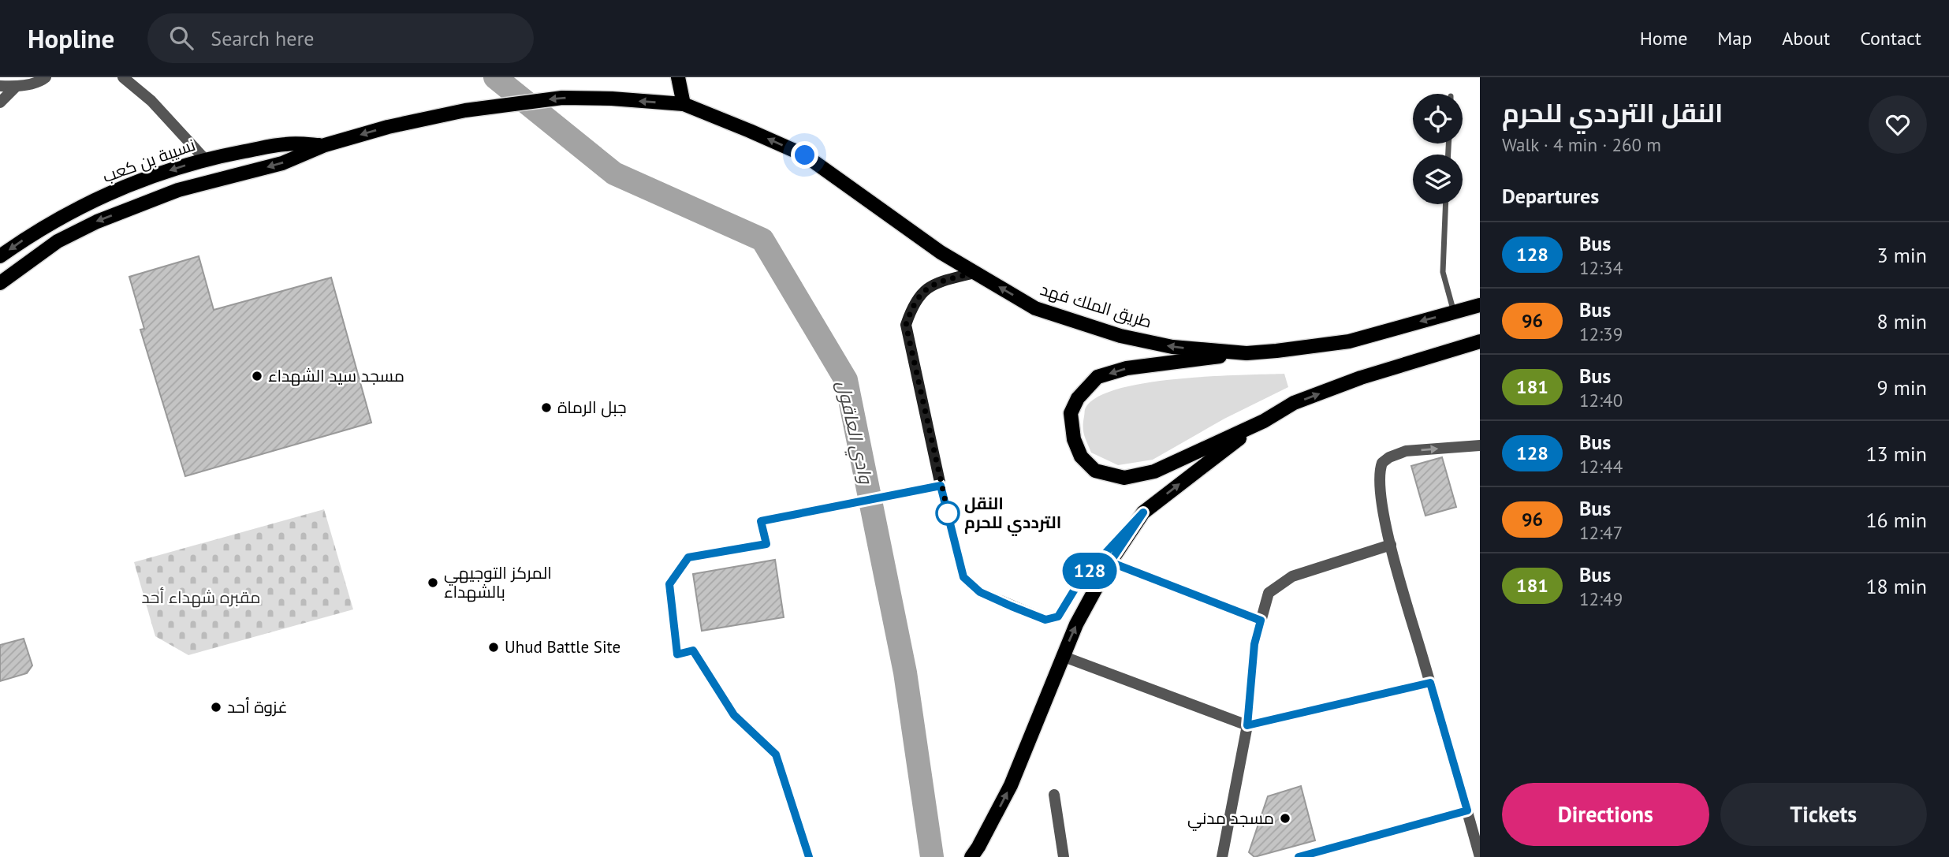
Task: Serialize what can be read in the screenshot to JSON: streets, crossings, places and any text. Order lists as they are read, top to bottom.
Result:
{
  "streets": {
    "main road": ["نسيبة بن كعب", "طريق الملك فهد"]
  },
  "crossings": [
    ["نسيبة بن كعب", "طريق الملك فهد"]
  ],
  "one_way": ["طريق الملك فهد"],
  "water": ["وادي العاقول"],
  "parks": ["مقبره شهداء أحد"],
  "places": [
    "مسجد سيد الشهداء",
    "جبل الرماة",
    "النقل الترددي للحرم",
    "المركز التوجيهي بالشهداء",
    "Uhud Battle Site",
    "غزوة أحد",
    "مسجد مدني"
  ],
  "lines": ["bus line 128"],
  "page": {
    "header": "Hopline",
    "search": "Search here",
    "nav": [
      "Home",
      "Map",
      "About",
      "Contact"
    ],
    "on_map": "128",
    "heading": [
      ["النقل الترددي للحرم", "Walk · 4 min · 260 m"],
      "Departures"
    ],
    "list": [
      {
        "mark": "128",
        "name": "Bus",
        "note": "12:34",
        "value": "3 min"
      },
      {
        "mark": "96",
        "name": "Bus",
        "note": "12:39",
        "value": "8 min"
      },
      {
        "mark": "181",
        "name": "Bus",
        "note": "12:40",
        "value": "9 min"
      },
      {
        "mark": "128",
        "name": "Bus",
        "note": "12:44",
        "value": "13 min"
      },
      {
        "mark": "96",
        "name": "Bus",
        "note": "12:47",
        "value": "16 min"
      },
      {
        "mark": "181",
        "name": "Bus",
        "note": "12:49",
        "value": "18 min"
      }
    ],
    "buttons": ["Directions", "Tickets"]
  }
}
